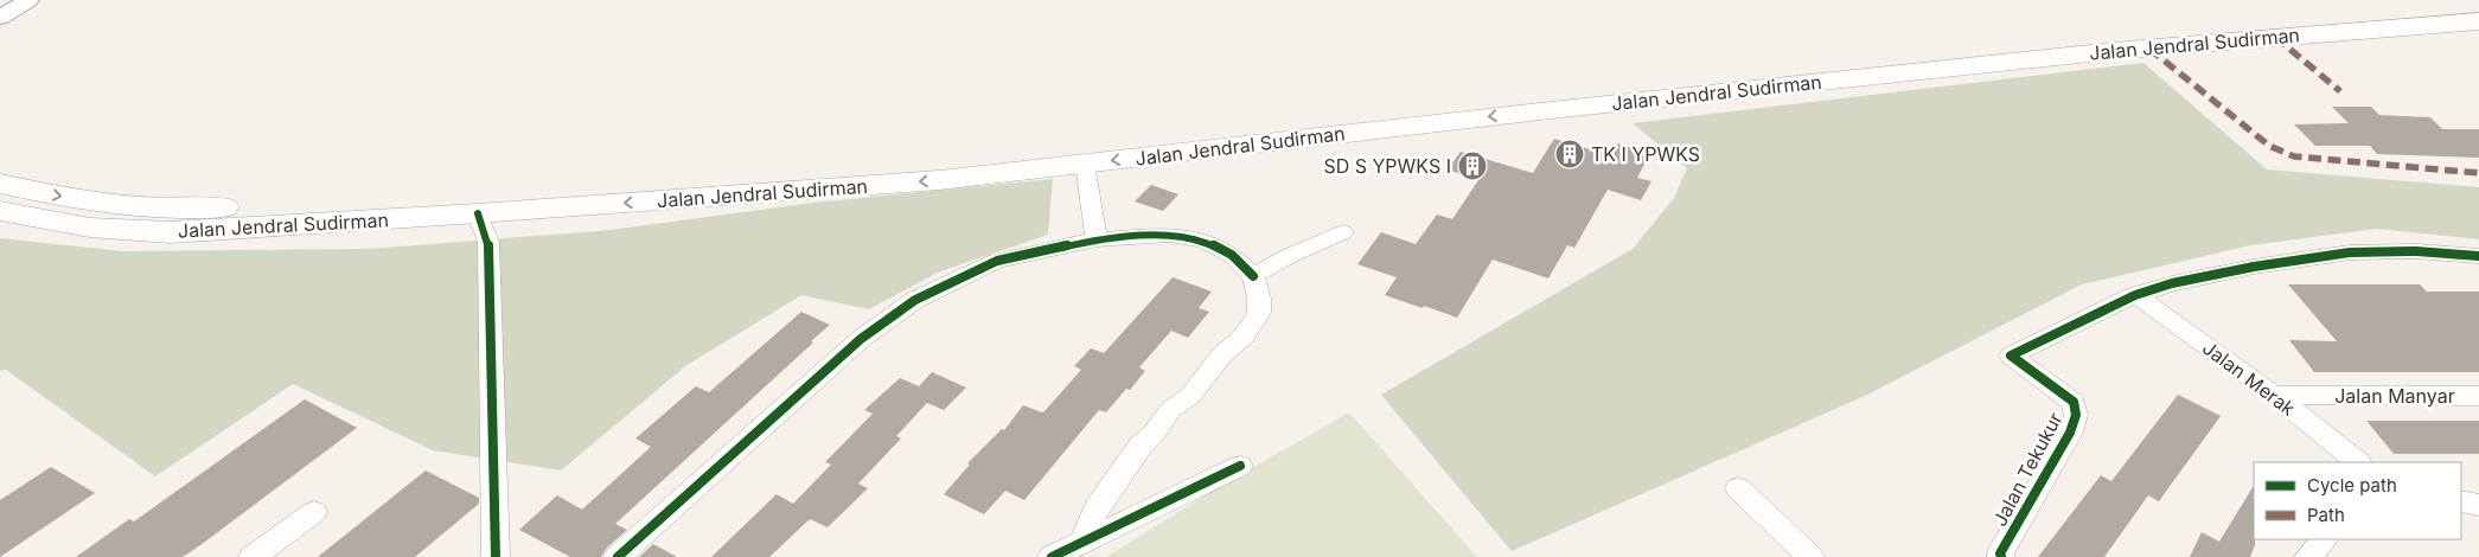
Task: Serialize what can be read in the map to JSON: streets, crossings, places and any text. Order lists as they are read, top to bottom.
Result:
{
  "streets": {
    "highway": ["Jalan Jendral Sudirman"],
    "street": ["Jalan Merak", "Jalan Manyar", "Jalan Tekukur"]
  },
  "crossings": [
    ["Jalan Merak", "Jalan Manyar"],
    ["Jalan Merak", "Jalan Tekukur"]
  ],
  "places": {
    "building": ["TK I YPWKS", "SD S YPWKS I"]
  },
  "legend": ["Cycle path", "Path"]
}
